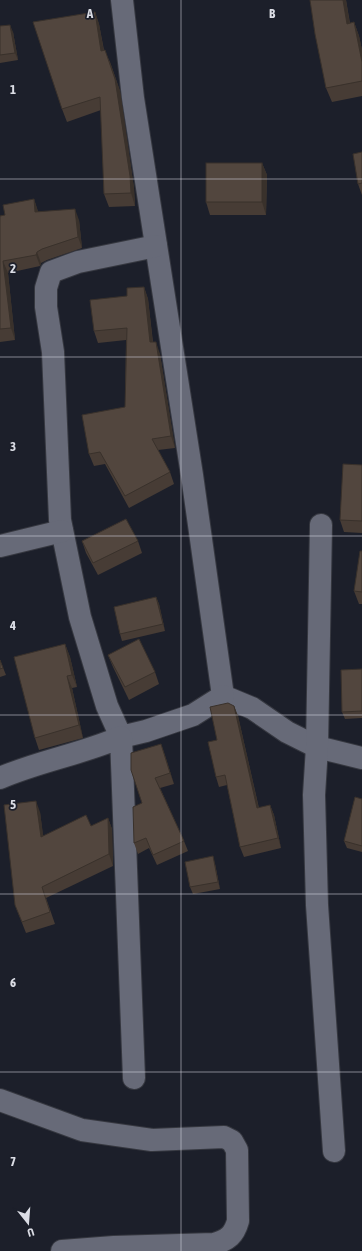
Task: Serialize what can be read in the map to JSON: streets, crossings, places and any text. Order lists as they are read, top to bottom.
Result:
{
  "north": "bottom",
  "grid": {
    "columns": ["A", "B"],
    "rows": [
      "1",
      "2",
      "3",
      "4",
      "5",
      "6",
      "7"
    ]
  }
}
